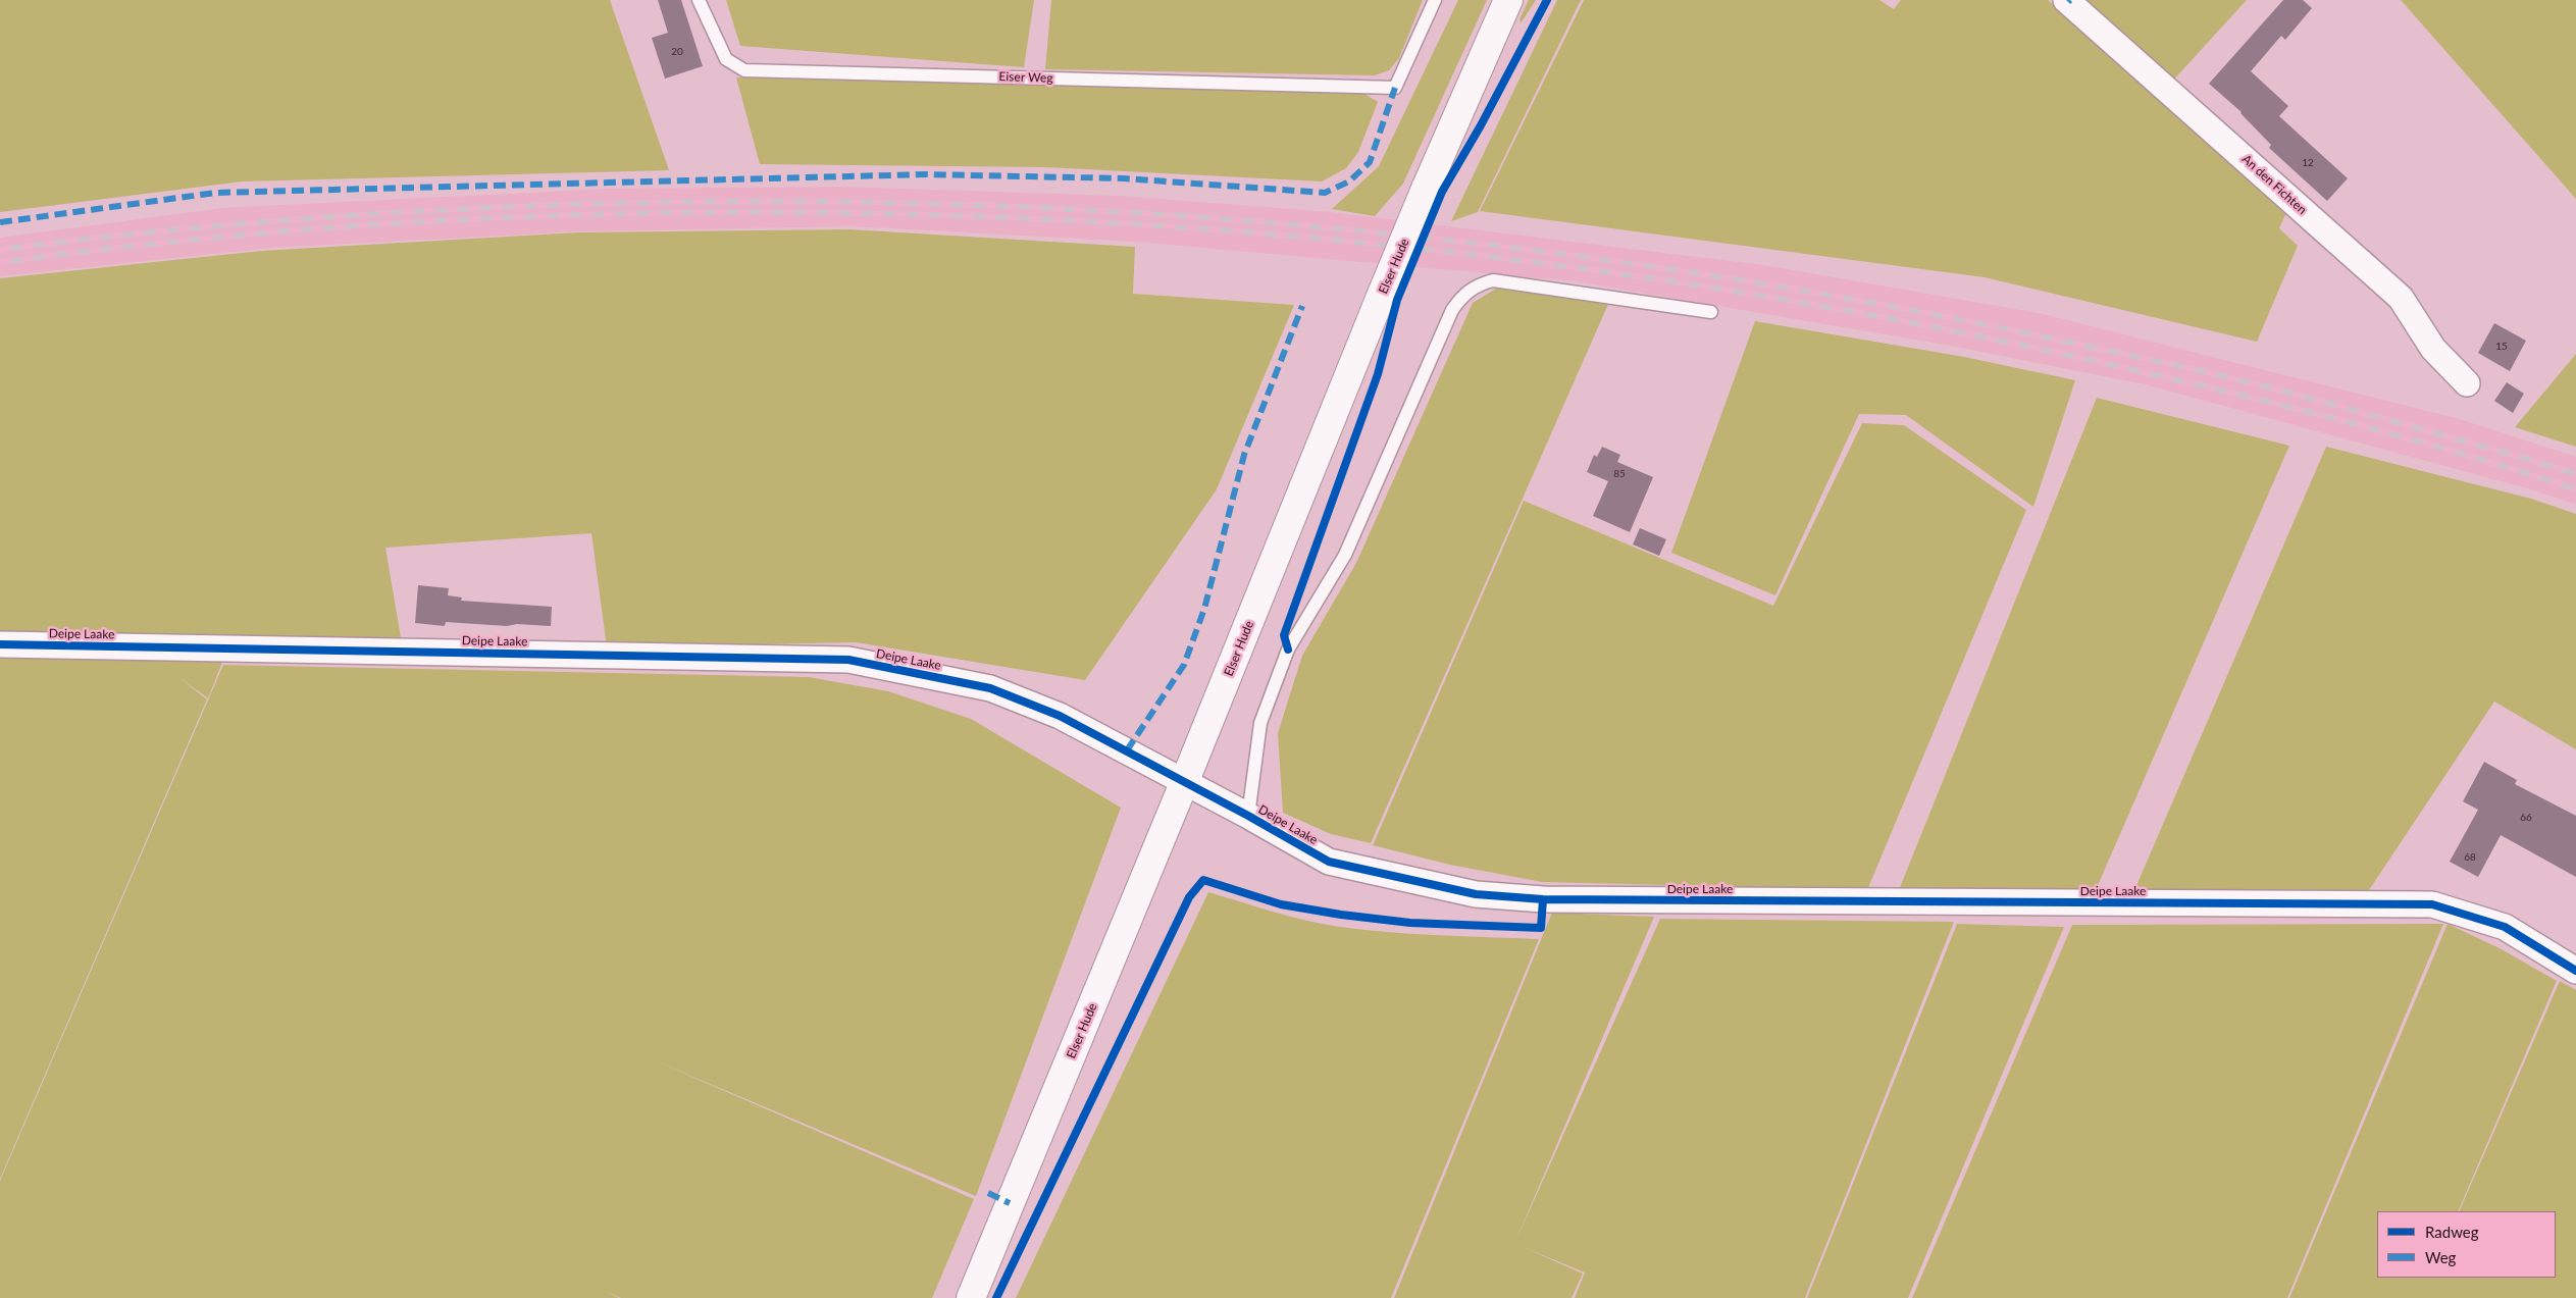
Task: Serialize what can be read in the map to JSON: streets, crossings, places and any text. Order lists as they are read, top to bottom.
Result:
{
  "streets": {
    "street": ["An den Fichten", "Elser Hude", "Deipe Laake"],
    "lane": ["Eiser Weg"]
  },
  "crossings": [
    ["Elser Hude", "Deipe Laake"]
  ],
  "house_numbers": [
    "20",
    "12",
    "15",
    "85",
    "66",
    "68"
  ],
  "legend": ["Radweg", "Weg"]
}
